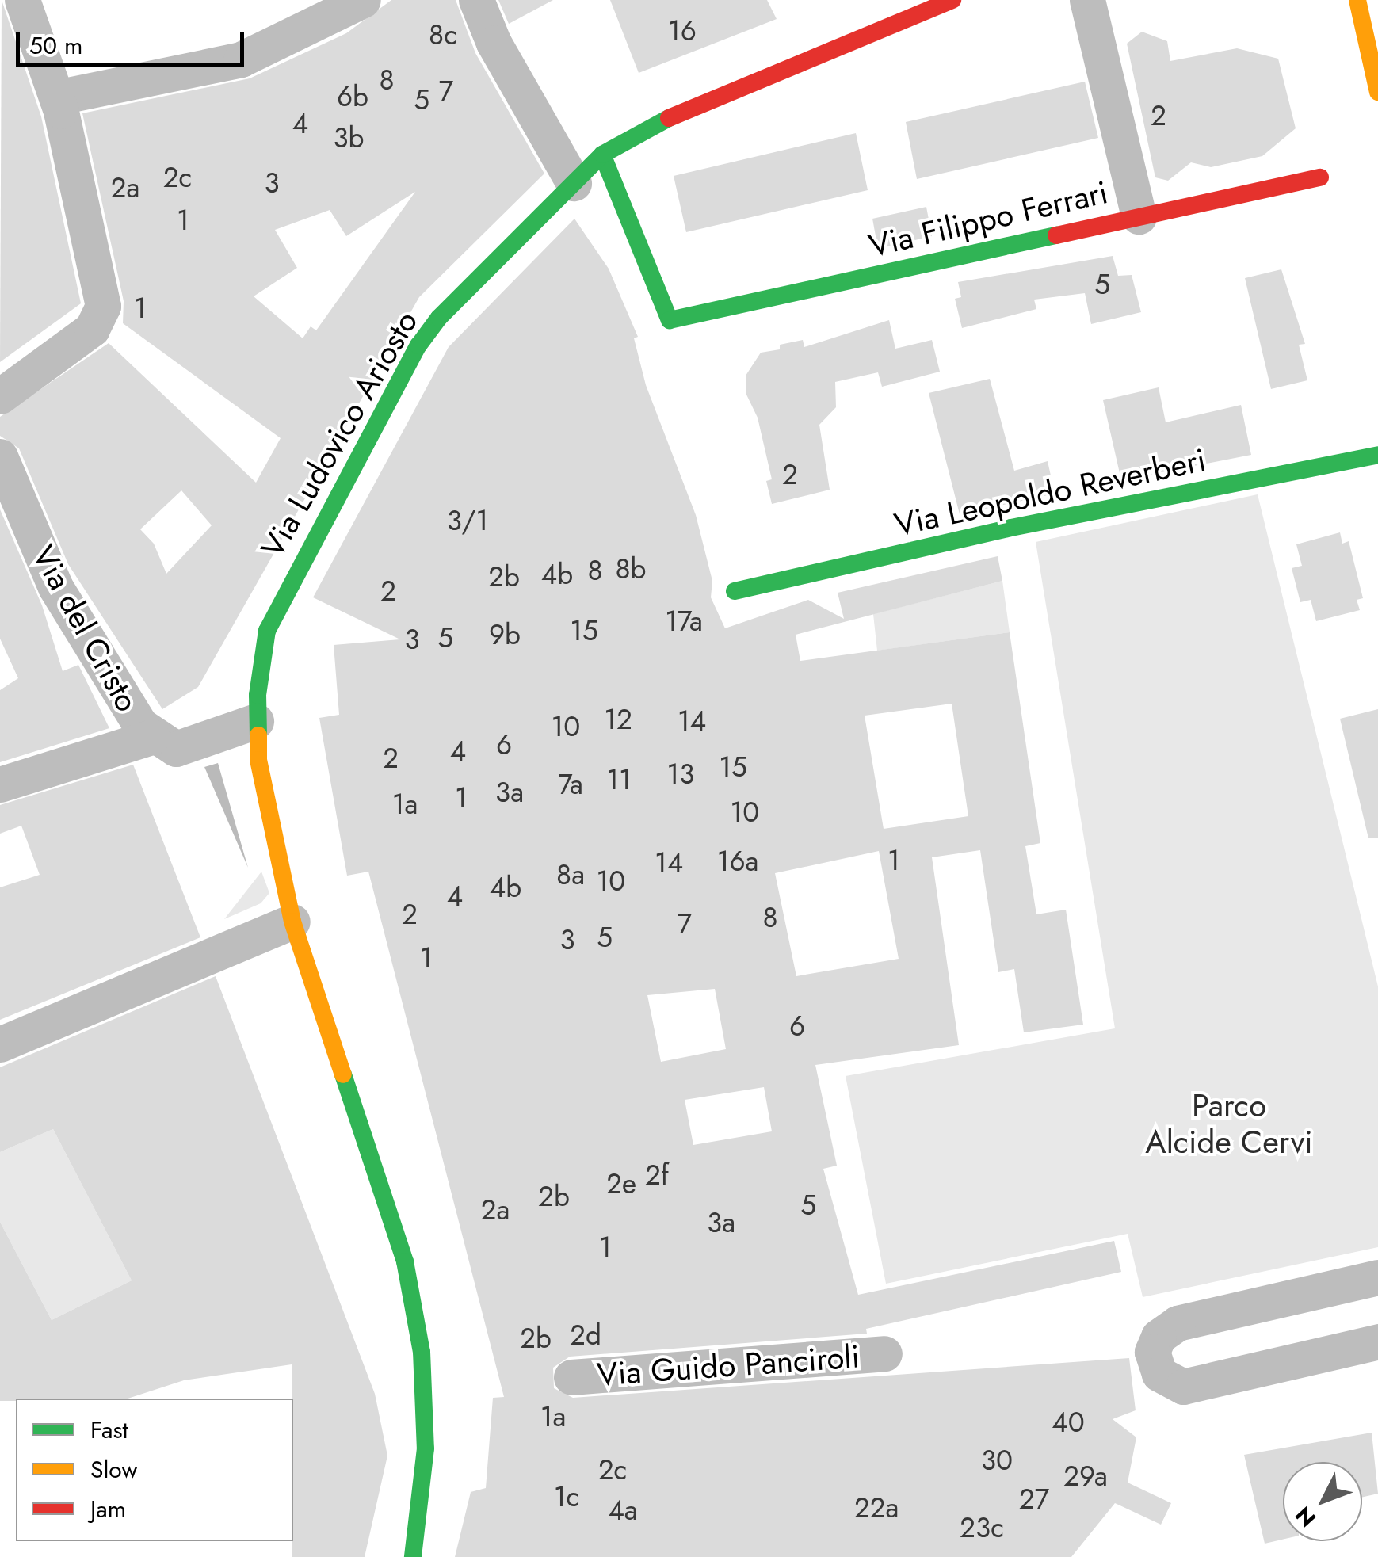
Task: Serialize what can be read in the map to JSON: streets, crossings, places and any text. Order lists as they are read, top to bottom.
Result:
{
  "streets": {
    "street": [
      "Via Filippo Ferrari",
      "Via Ludovico Ariosto",
      "Via Leopoldo Reverberi",
      "Via del Cristo",
      "Via Guido Panciroli"
    ]
  },
  "crossings": [
    ["Via Filippo Ferrari", "Via Ludovico Ariosto"],
    ["Via Ludovico Ariosto", "Via del Cristo"]
  ],
  "parks": ["Parco Alcide Cervi"],
  "house_numbers": [
    "16",
    "8c",
    "8",
    "7",
    "6b",
    "5",
    "2",
    "4",
    "3b",
    "2c",
    "3",
    "2a",
    "1",
    "5",
    "1",
    "2",
    "3/1",
    "8b",
    "8",
    "4b",
    "2b",
    "2",
    "17a",
    "15",
    "9b",
    "5",
    "3",
    "12",
    "14",
    "10",
    "6",
    "4",
    "2",
    "15",
    "13",
    "11",
    "7a",
    "3a",
    "1",
    "1a",
    "10",
    "1",
    "16a",
    "14",
    "8a",
    "10",
    "4b",
    "4",
    "2",
    "8",
    "7",
    "5",
    "3",
    "1",
    "6",
    "2f",
    "2e",
    "2b",
    "5",
    "2a",
    "3a",
    "1",
    "2d",
    "2b",
    "1a",
    "40",
    "30",
    "2c",
    "29a",
    "1c",
    "27",
    "22a",
    "4a",
    "23c"
  ],
  "legend": ["Fast", "Slow", "Jam"],
  "scale_bar": "50 m",
  "north": "bottom left"
}
